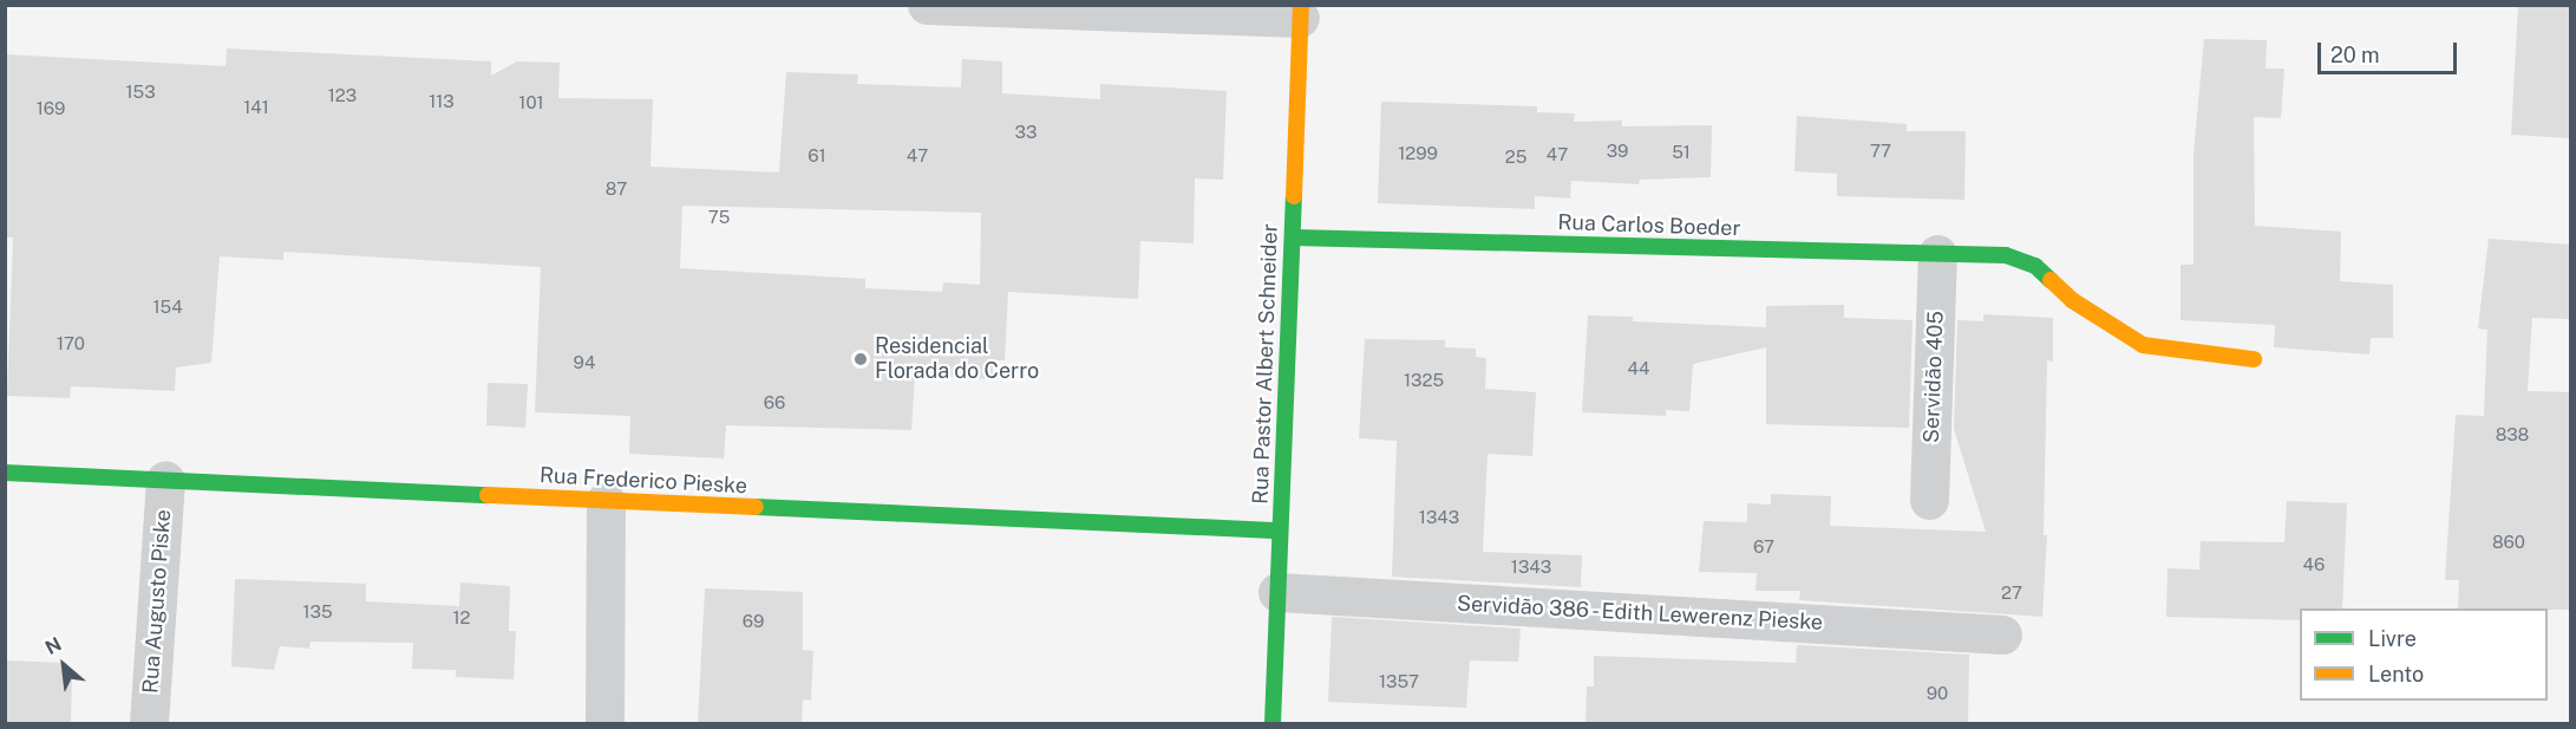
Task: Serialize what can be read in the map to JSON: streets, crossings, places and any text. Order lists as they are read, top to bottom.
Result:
{
  "streets": {
    "street": [
      "Rua Carlos Boeder",
      "Rua Pastor Albert Schneider",
      "Servidão 405",
      "Rua Frederico Pieske",
      "Rua Augusto Piske",
      "Servidão 386 - Edith Lewerenz Pieske"
    ]
  },
  "crossings": [
    ["Rua Carlos Boeder", "Rua Pastor Albert Schneider"],
    ["Rua Carlos Boeder", "Servidão 405"],
    ["Rua Pastor Albert Schneider", "Rua Frederico Pieske"],
    ["Rua Pastor Albert Schneider", "Servidão 386 - Edith Lewerenz Pieske"],
    ["Rua Frederico Pieske", "Rua Augusto Piske"]
  ],
  "places": ["Residencial Florada do Cerro"],
  "house_numbers": [
    "153",
    "123",
    "113",
    "101",
    "141",
    "169",
    "33",
    "39",
    "77",
    "51",
    "1299",
    "47",
    "61",
    "47",
    "25",
    "87",
    "75",
    "154",
    "170",
    "94",
    "44",
    "1325",
    "66",
    "838",
    "1343",
    "860",
    "67",
    "46",
    "1343",
    "27",
    "135",
    "12",
    "69",
    "1357",
    "90"
  ],
  "legend": ["Livre", "Lento"],
  "scale_bar": "20 m",
  "north": "top left"
}
